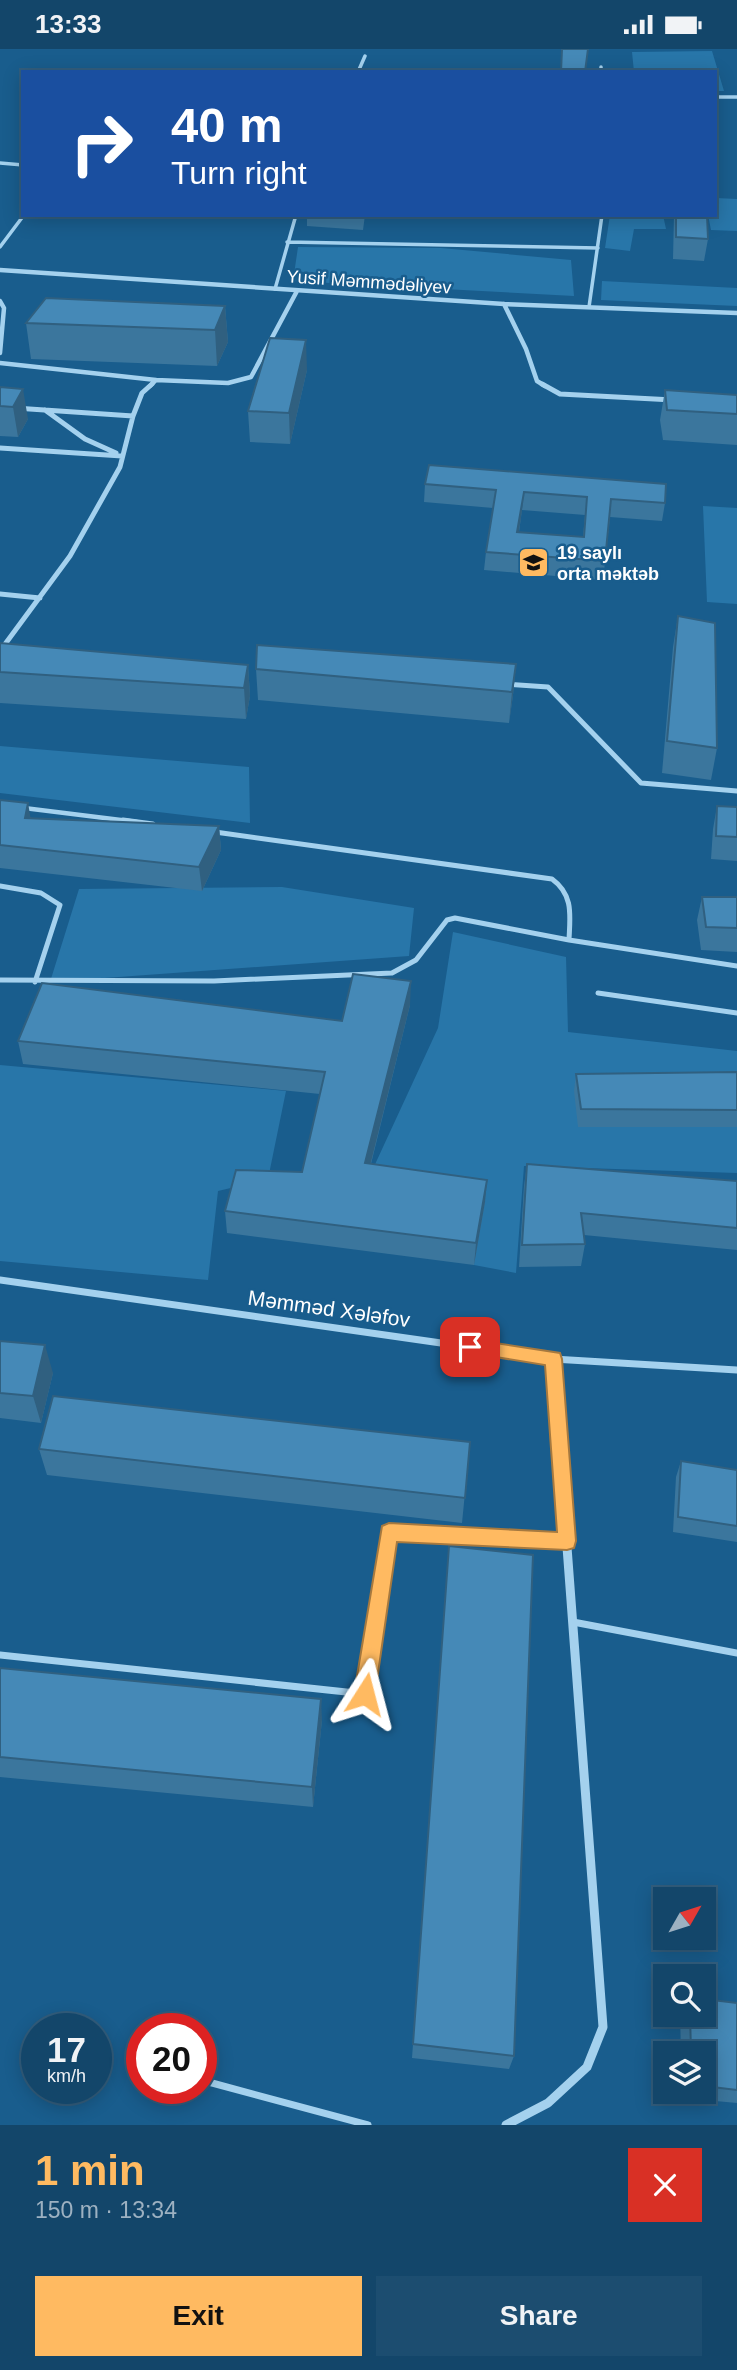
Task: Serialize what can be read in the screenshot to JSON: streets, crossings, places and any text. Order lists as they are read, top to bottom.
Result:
{
  "streets": {
    "street": ["Yusif Məmmədəliyev", "Məmməd Xələfov"]
  },
  "places": {
    "school or university": ["19 saylı orta məktəb"]
  },
  "north": "top right",
  "page": {
    "status": "13:33",
    "turn": ["40 m", "Turn right"],
    "speed": "17 km/h",
    "limit": "20",
    "heading": ["1 min", "150 m · 13:34"],
    "buttons": ["Exit", "Share"]
  }
}
